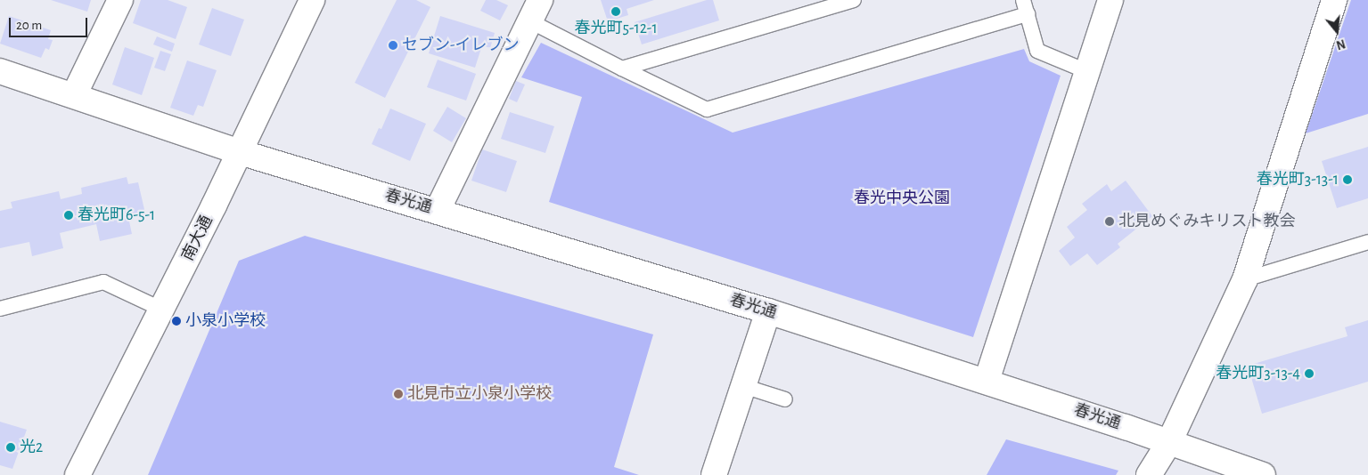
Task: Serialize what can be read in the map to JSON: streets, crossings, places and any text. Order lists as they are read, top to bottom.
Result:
{
  "streets": {
    "street": ["春光通", "南大通"]
  },
  "crossings": [
    ["春光通", "南大通"]
  ],
  "parks": ["春光中央公園"],
  "places": [
    "春光町5-12-1",
    "セブン-イレブン",
    "春光町3-13-1",
    "春光町6-5-1",
    "北見めぐみキリスト教会",
    "小泉小学校",
    "春光町3-13-4",
    "北見市立小泉小学校",
    "光2"
  ],
  "scale_bar": "20 m",
  "north": "bottom"
}
